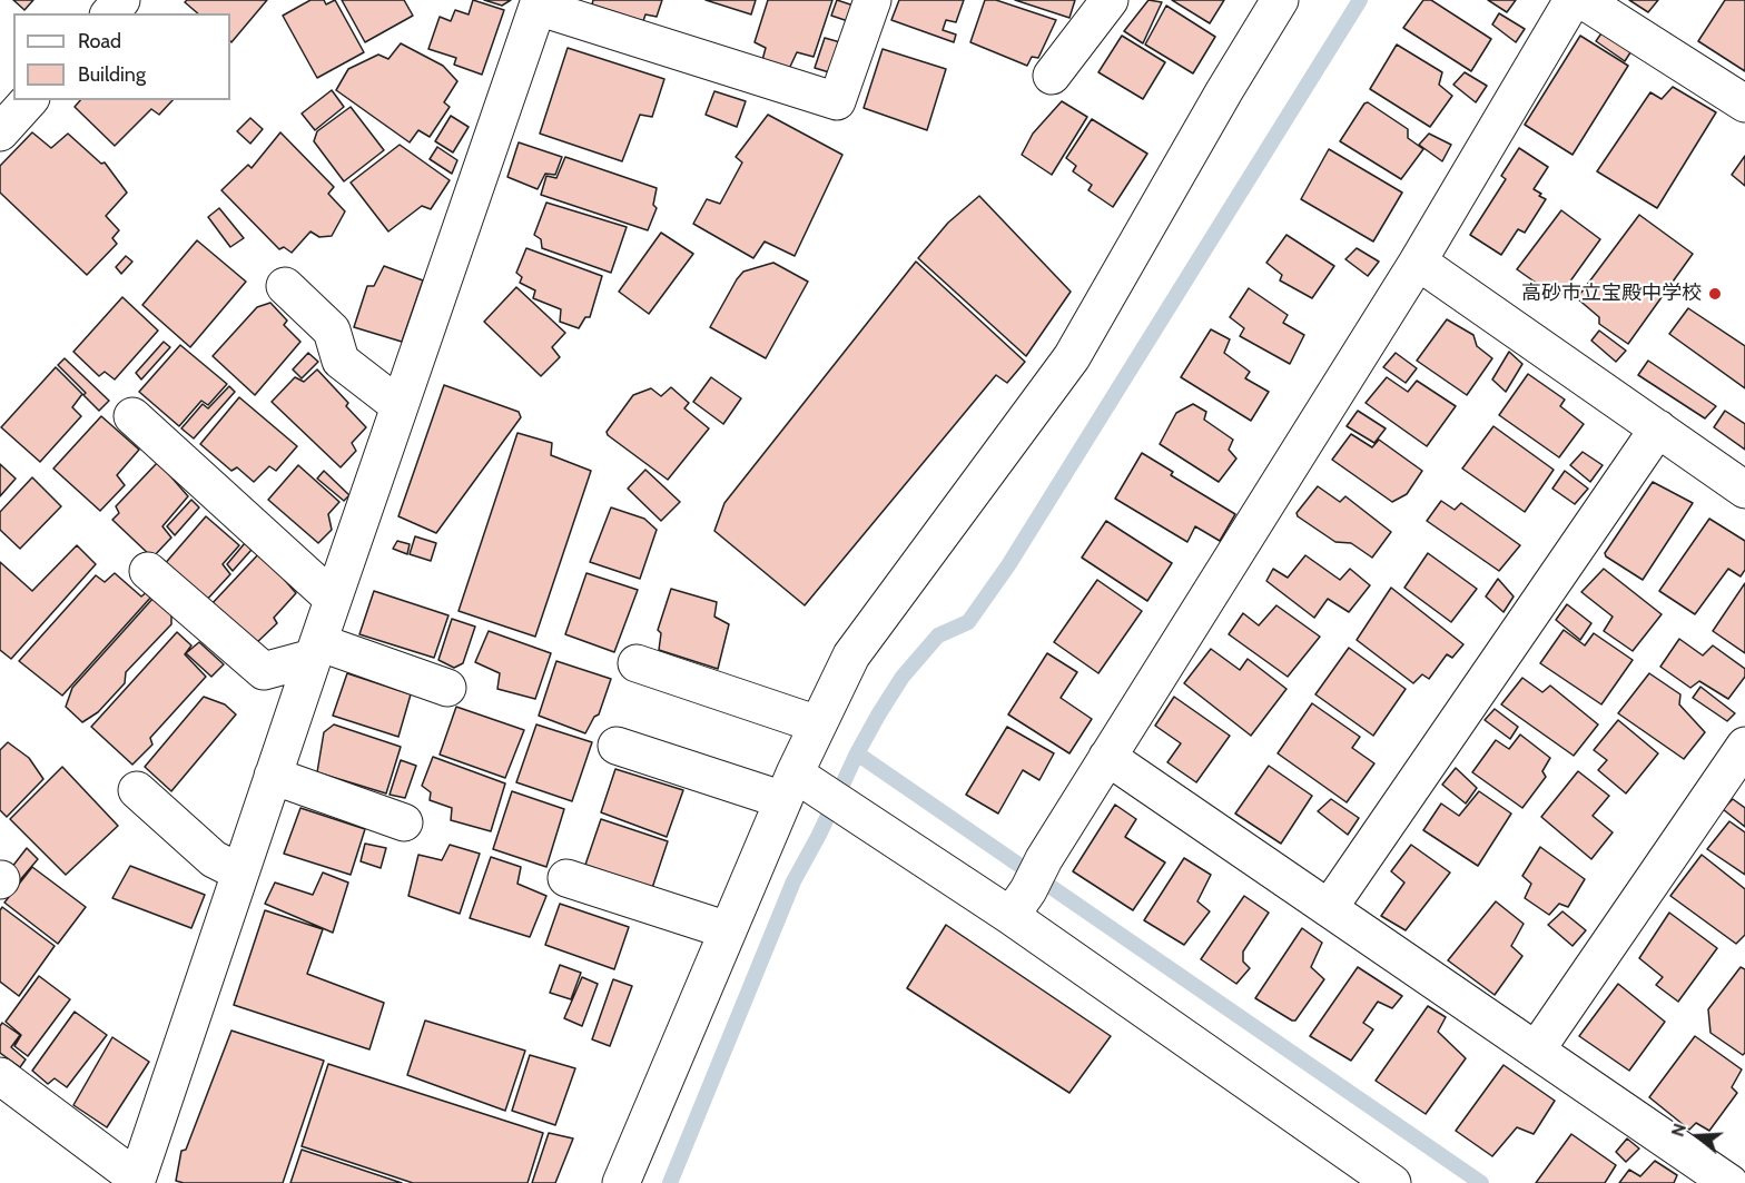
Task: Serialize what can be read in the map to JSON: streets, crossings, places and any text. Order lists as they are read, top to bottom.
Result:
{
  "places": ["高砂市立宝殿中学校"],
  "legend": ["Road", "Building"],
  "north": "left"
}
